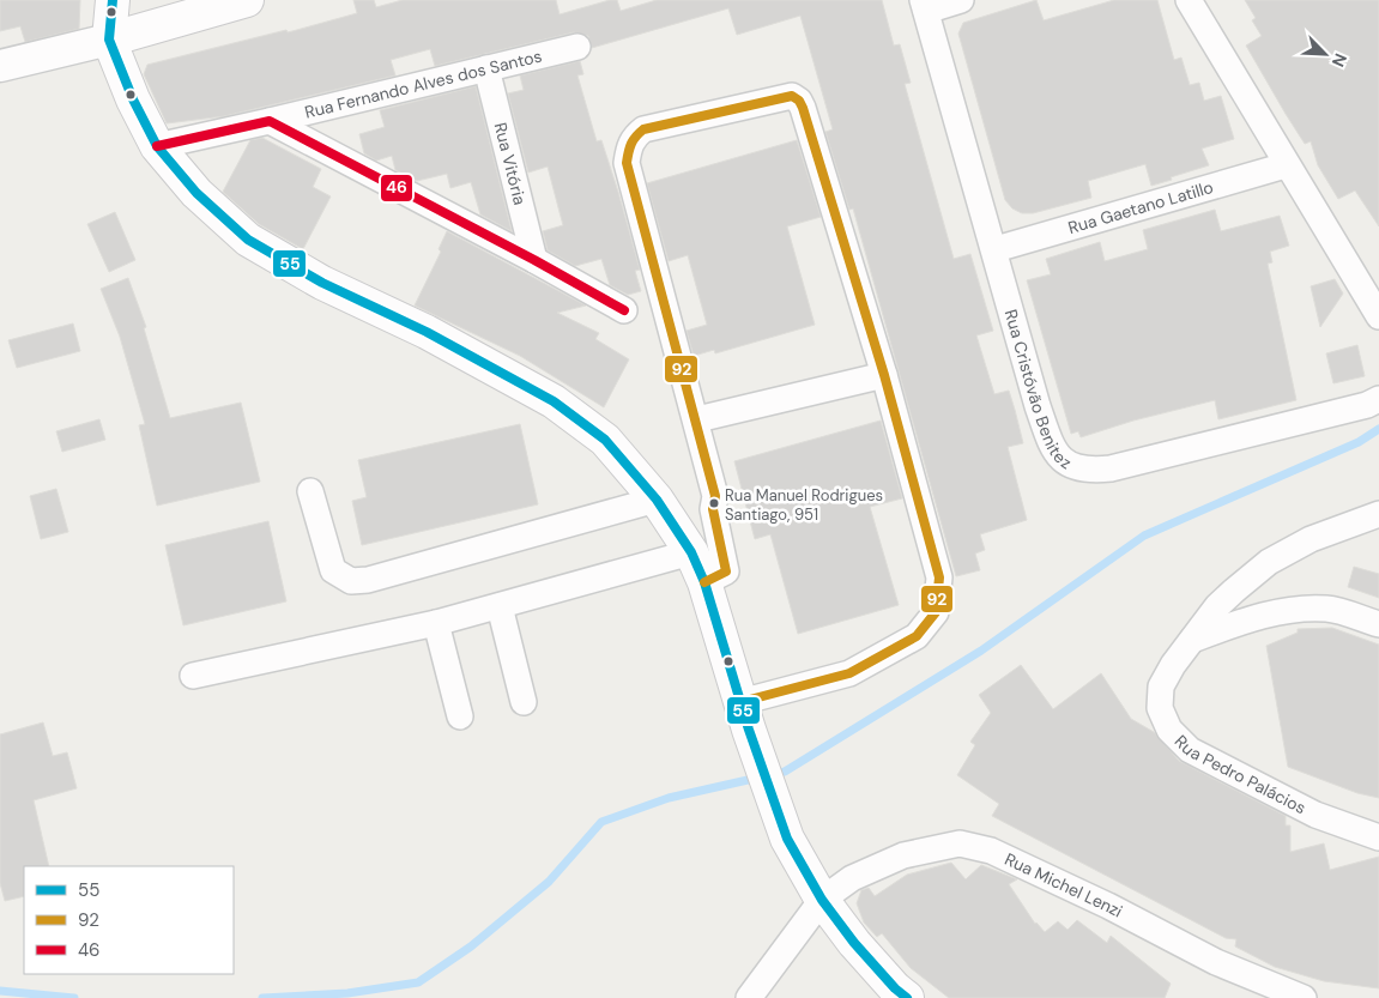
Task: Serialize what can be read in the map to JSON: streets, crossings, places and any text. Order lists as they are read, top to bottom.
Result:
{
  "streets": {
    "street": [
      "Rua Fernando Alves dos Santos",
      "Rua Vitória",
      "Rua Gaetano Latillo",
      "Rua Cristóvão Benitez",
      "Rua Pedro Palácios",
      "Rua Michel Lenzi"
    ]
  },
  "crossings": [
    ["Rua Fernando Alves dos Santos", "Rua Vitória"],
    ["Rua Gaetano Latillo", "Rua Cristóvão Benitez"]
  ],
  "places": ["Rua Manuel Rodrigues Santiago, 951"],
  "lines": ["transit line 55", "transit line 92", "transit line 46"],
  "legend": ["55", "92", "46"],
  "north": "bottom right"
}
